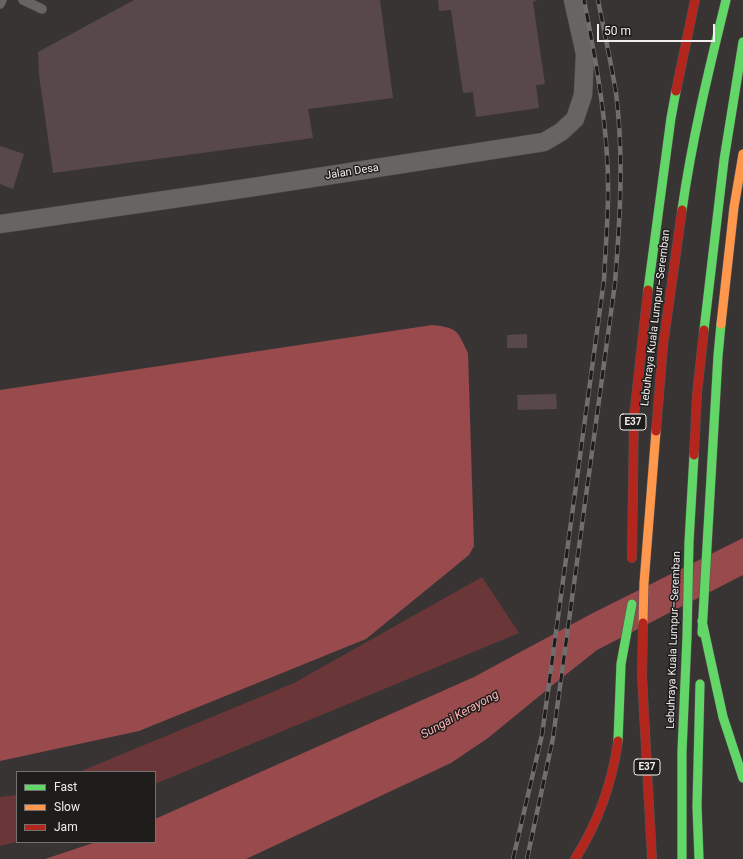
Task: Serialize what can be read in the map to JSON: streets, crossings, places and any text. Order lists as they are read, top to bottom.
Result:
{
  "streets": {
    "highway": ["Lebuhraya Kuala Lumpur–Seremban", "E37"],
    "street": ["Jalan Desa"]
  },
  "crossings": [
    ["Lebuhraya Kuala Lumpur–Seremban", "E37"]
  ],
  "water": ["Sungai Kerayong"],
  "legend": ["Fast", "Slow", "Jam"],
  "scale_bar": "50 m"
}
